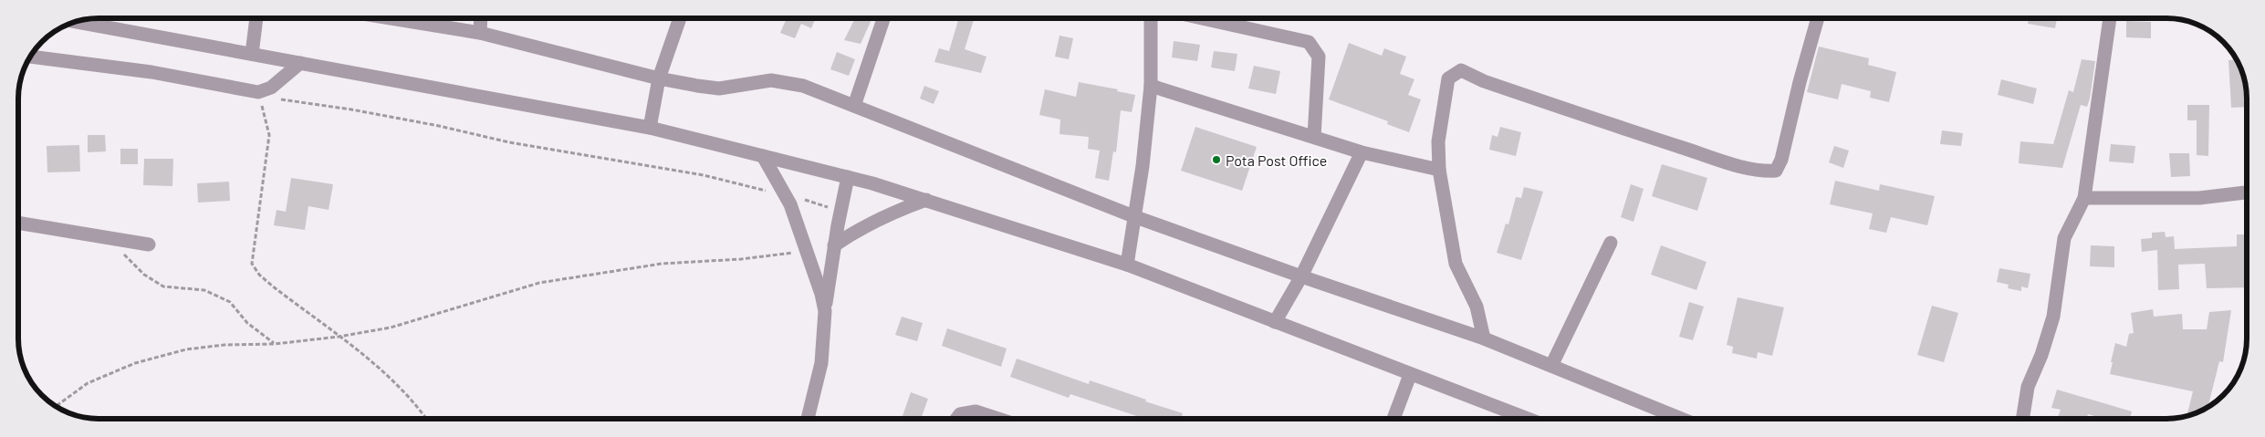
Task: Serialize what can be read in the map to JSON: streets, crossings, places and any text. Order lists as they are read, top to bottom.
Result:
{
  "places": ["Pota Post Office"]
}
